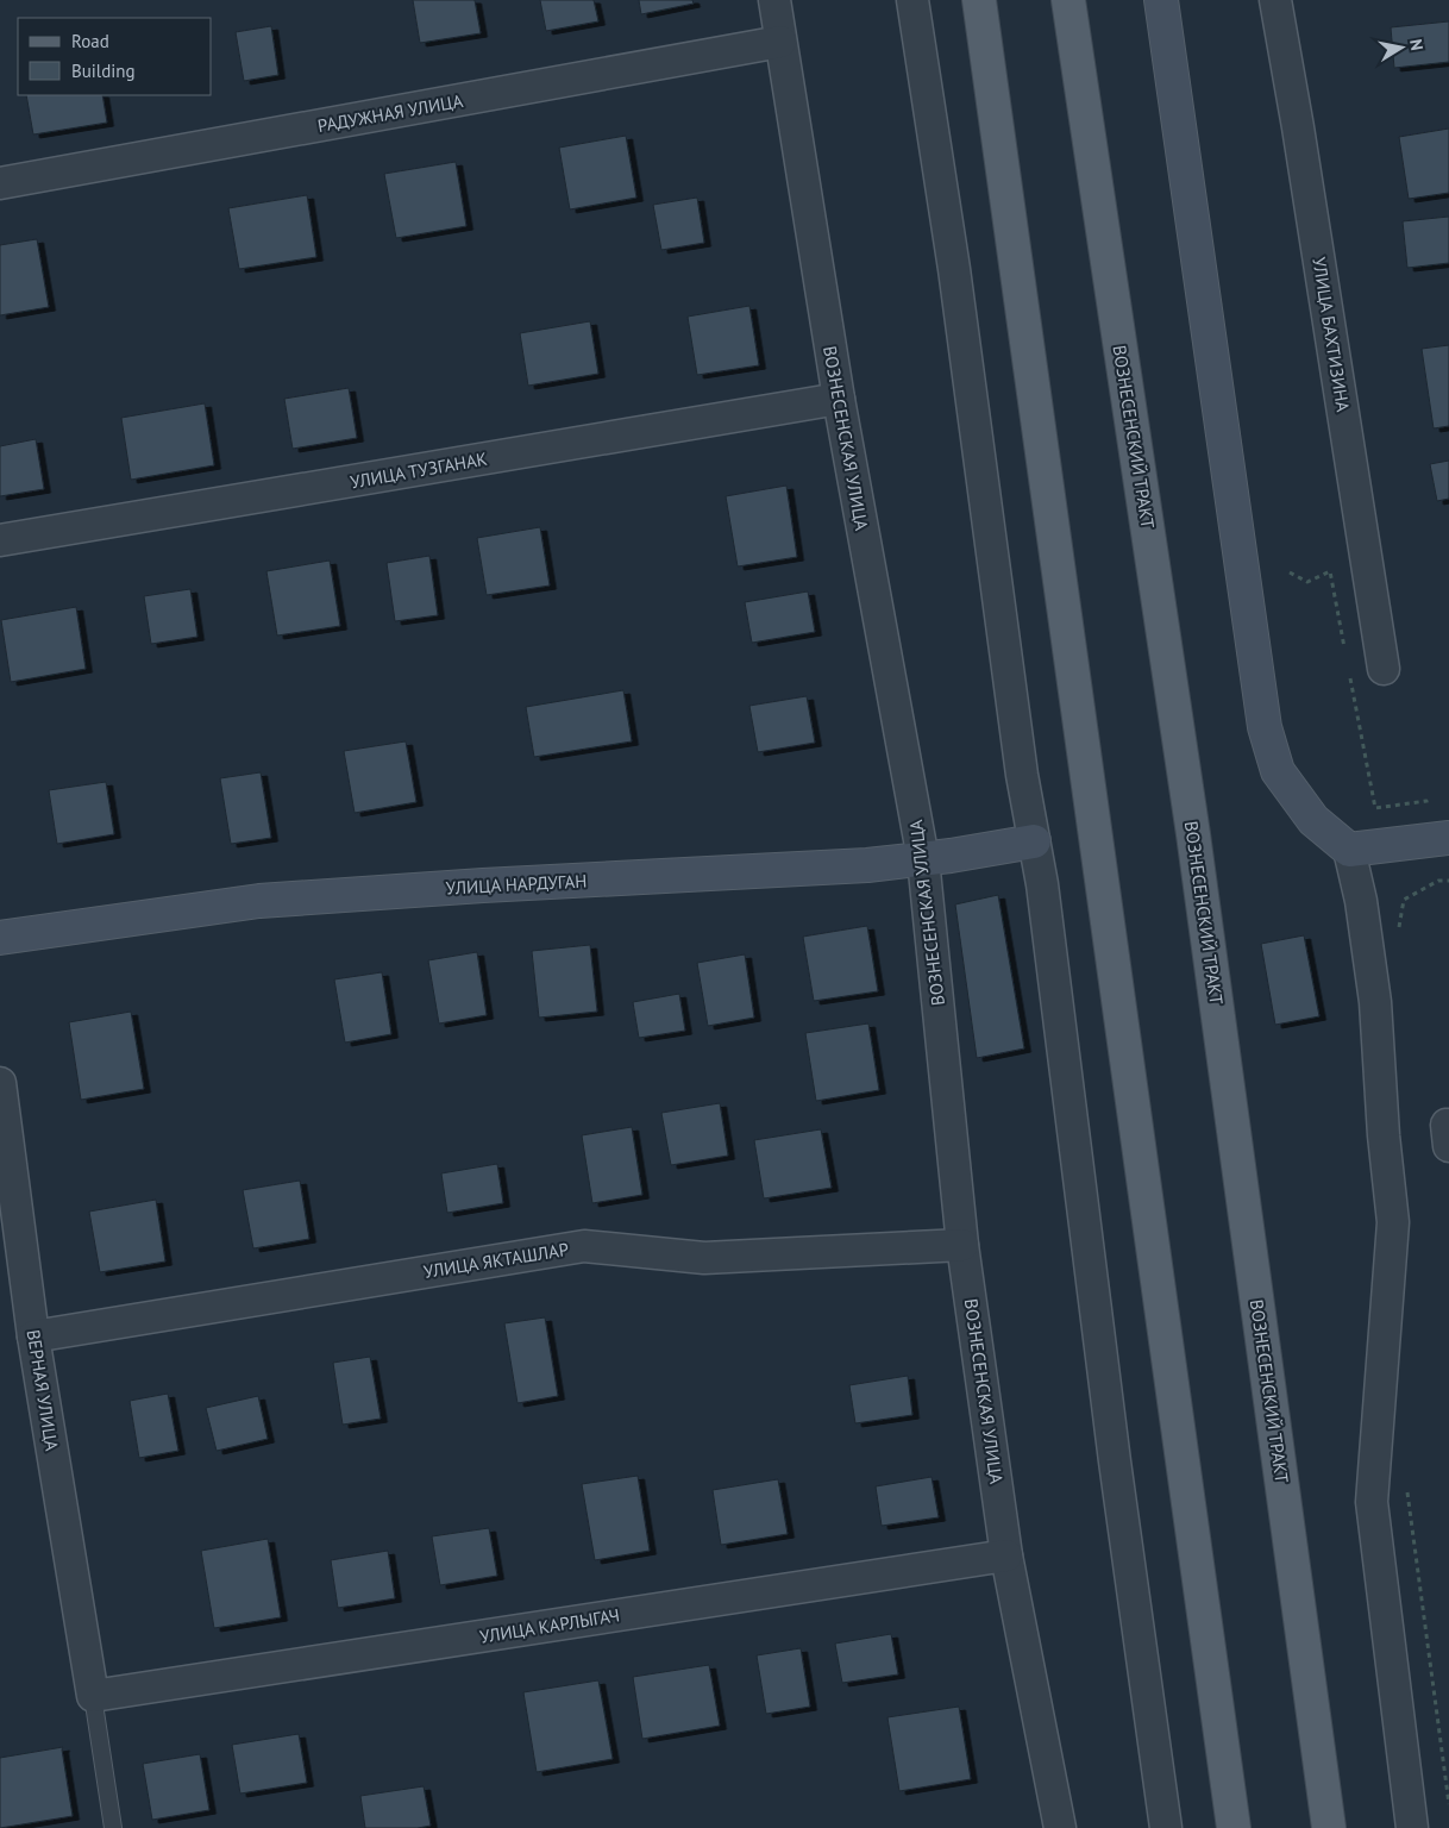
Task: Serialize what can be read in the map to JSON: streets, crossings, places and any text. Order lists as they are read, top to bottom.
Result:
{
  "streets": {
    "main road": ["ВОЗНЕСЕНСКИЙ ТРАКТ"],
    "street": [
      "РАДУЖНАЯ УЛИЦА",
      "УЛИЦА БАХТИЗИНА",
      "ВОЗНЕСЕНСКАЯ УЛИЦА",
      "УЛИЦА ТУЗГАНАК",
      "УЛИЦА НАРДУГАН",
      "УЛИЦА ЯКТАШЛАР",
      "ВЕРНАЯ УЛИЦА",
      "УЛИЦА КАРЛЫГАЧ"
    ]
  },
  "crossings": [
    ["РАДУЖНАЯ УЛИЦА", "ВОЗНЕСЕНСКАЯ УЛИЦА"],
    ["ВОЗНЕСЕНСКАЯ УЛИЦА", "УЛИЦА ТУЗГАНАК"],
    ["ВОЗНЕСЕНСКАЯ УЛИЦА", "УЛИЦА НАРДУГАН"],
    ["ВОЗНЕСЕНСКАЯ УЛИЦА", "УЛИЦА ЯКТАШЛАР"],
    ["ВОЗНЕСЕНСКАЯ УЛИЦА", "УЛИЦА КАРЛЫГАЧ"],
    ["УЛИЦА ЯКТАШЛАР", "ВЕРНАЯ УЛИЦА"],
    ["ВЕРНАЯ УЛИЦА", "УЛИЦА КАРЛЫГАЧ"]
  ],
  "legend": ["Road", "Building"],
  "north": "right"
}
